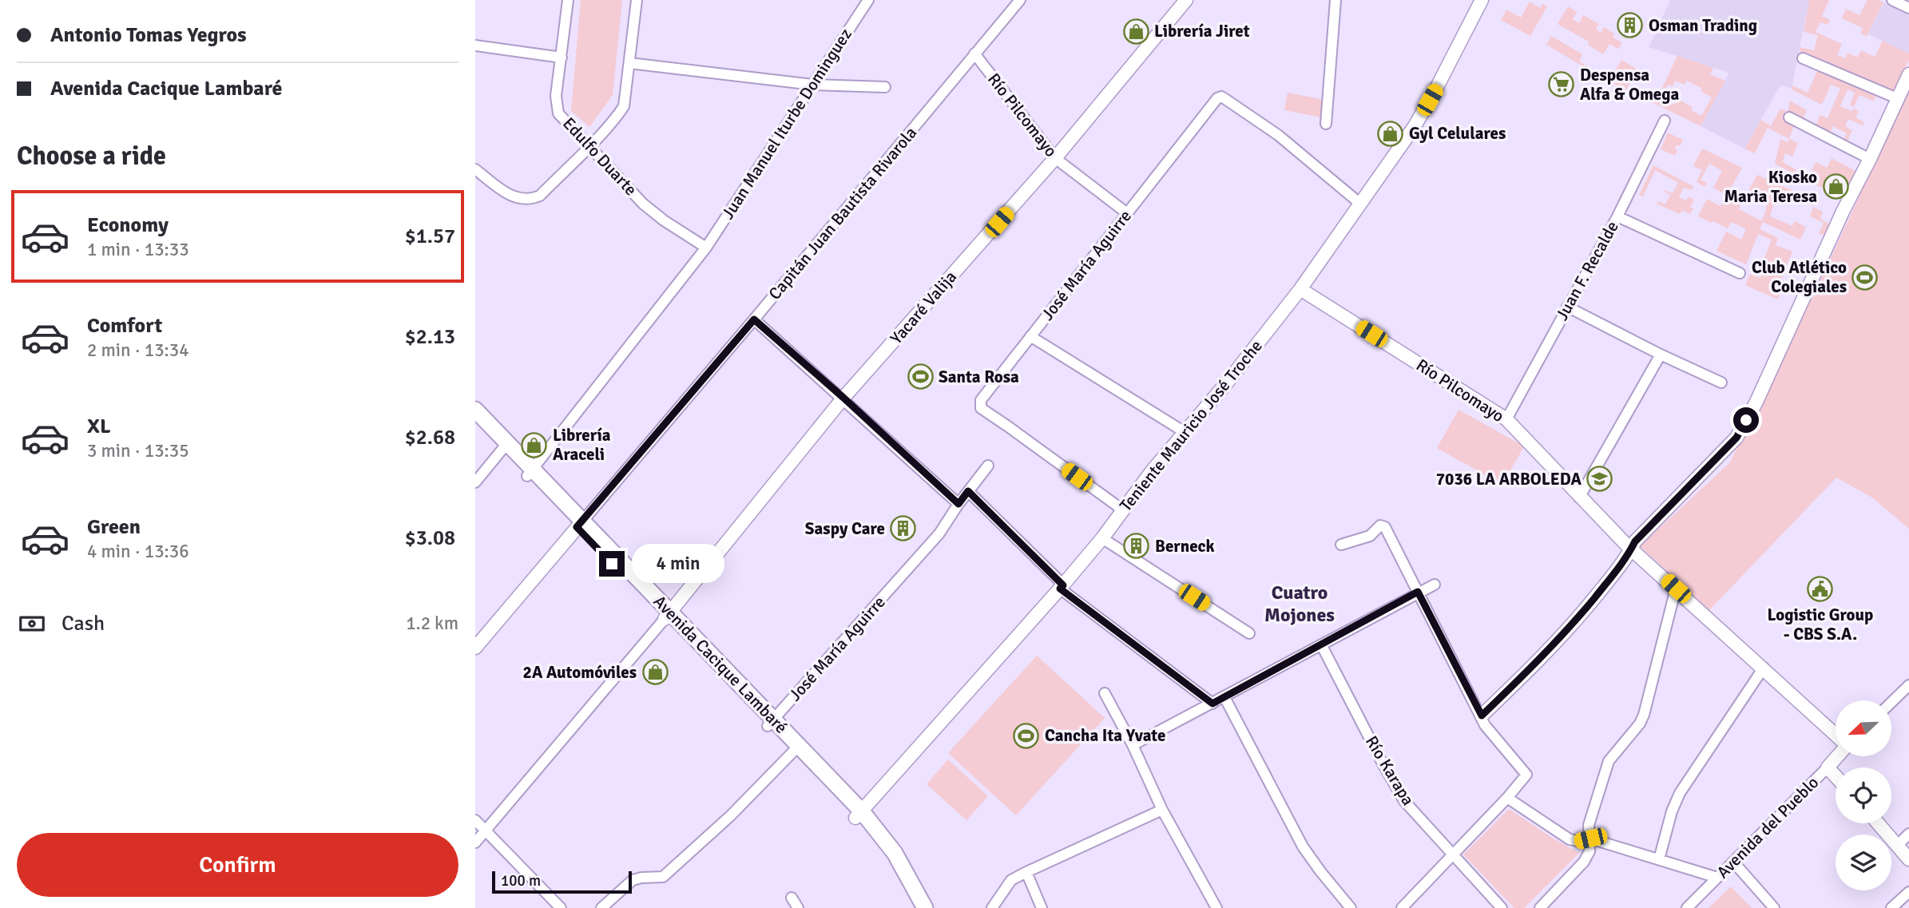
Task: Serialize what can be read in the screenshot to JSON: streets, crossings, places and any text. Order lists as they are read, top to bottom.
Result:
{
  "streets": {
    "main road": ["Avenida Cacique Lambaré"],
    "street": [
      "Río Pilcomayo",
      "Juan Manuel Iturbe Dominguez",
      "Edulfo Duarte",
      "Capitán Juan Bautista Rivarola",
      "José María Aguirre",
      "Juan F. Recalde",
      "Yacaré Valija",
      "Teniente Mauricio José Troche",
      "Río Karapa",
      "Avenida del Pueblo"
    ]
  },
  "crossings": [
    ["Río Pilcomayo", "Capitán Juan Bautista Rivarola"],
    ["Río Pilcomayo", "José María Aguirre"],
    ["Río Pilcomayo", "Juan F. Recalde"],
    ["Río Pilcomayo", "Yacaré Valija"],
    ["Río Pilcomayo", "Teniente Mauricio José Troche"],
    ["Juan Manuel Iturbe Dominguez", "Edulfo Duarte"],
    ["Juan Manuel Iturbe Dominguez", "Avenida Cacique Lambaré"],
    ["Capitán Juan Bautista Rivarola", "Avenida Cacique Lambaré"],
    ["José María Aguirre", "Teniente Mauricio José Troche"],
    ["José María Aguirre", "Avenida Cacique Lambaré"],
    ["Yacaré Valija", "Avenida Cacique Lambaré"],
    ["Teniente Mauricio José Troche", "Avenida Cacique Lambaré"]
  ],
  "districts": ["Cuatro Mojones"],
  "places": {
    "building": ["Osman Trading", "Saspy Care", "Berneck"],
    "shop": [
      "Librería Jiret",
      "Gyl Celulares",
      "Kiosko Maria Teresa",
      "Librería Araceli",
      "2A Automóviles"
    ],
    "supermarket": ["Despensa Alfa & Omega"],
    "sports": ["Club Atlético Colegiales", "Santa Rosa", "Cancha Ita Yvate"],
    "school or university": ["7036 LA ARBOLEDA"],
    "public building": ["Logistic Group - CBS S.A."]
  },
  "scale_bar": "100 m",
  "north": "bottom left",
  "page": {
    "banner": ["Antonio Tomas Yegros", "Avenida Cacique Lambaré"],
    "heading": "Choose a ride",
    "list": [
      {
        "name": "Economy",
        "note": "1 min · 13:33",
        "value": "$1.57"
      },
      {
        "name": "Comfort",
        "note": "2 min · 13:34",
        "value": "$2.13"
      },
      {
        "name": "XL",
        "note": "3 min · 13:35",
        "value": "$2.68"
      },
      {
        "name": "Green",
        "note": "4 min · 13:36",
        "value": "$3.08"
      }
    ],
    "bubble": "4 min",
    "pay": ["Cash", "1.2 km"],
    "buttons": "Confirm",
    "scale": "100 m"
  }
}
